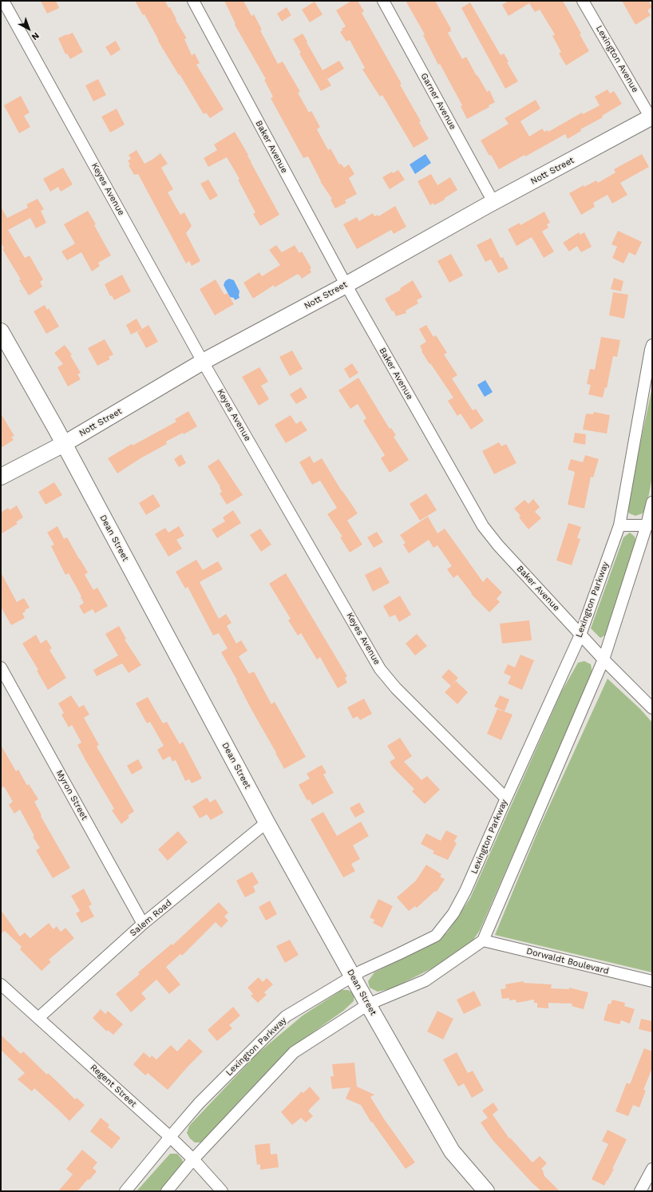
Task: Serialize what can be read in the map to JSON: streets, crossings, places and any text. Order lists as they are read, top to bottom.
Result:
{
  "streets": {
    "street": [
      "Lexington Avenue",
      "Garner Avenue",
      "Baker Avenue",
      "Nott Street",
      "Keyes Avenue",
      "Dean Street",
      "Lexington Parkway",
      "Myron Street",
      "Salem Road",
      "Dorwaldt Boulevard",
      "Regent Street"
    ]
  },
  "crossings": [
    ["Lexington Avenue", "Nott Street"],
    ["Garner Avenue", "Nott Street"],
    ["Baker Avenue", "Nott Street"],
    ["Baker Avenue", "Lexington Parkway"],
    ["Nott Street", "Keyes Avenue"],
    ["Nott Street", "Dean Street"],
    ["Keyes Avenue", "Lexington Parkway"],
    ["Dean Street", "Lexington Parkway"],
    ["Dean Street", "Salem Road"],
    ["Lexington Parkway", "Regent Street"],
    ["Myron Street", "Salem Road"],
    ["Salem Road", "Regent Street"]
  ],
  "north": "bottom right"
}
